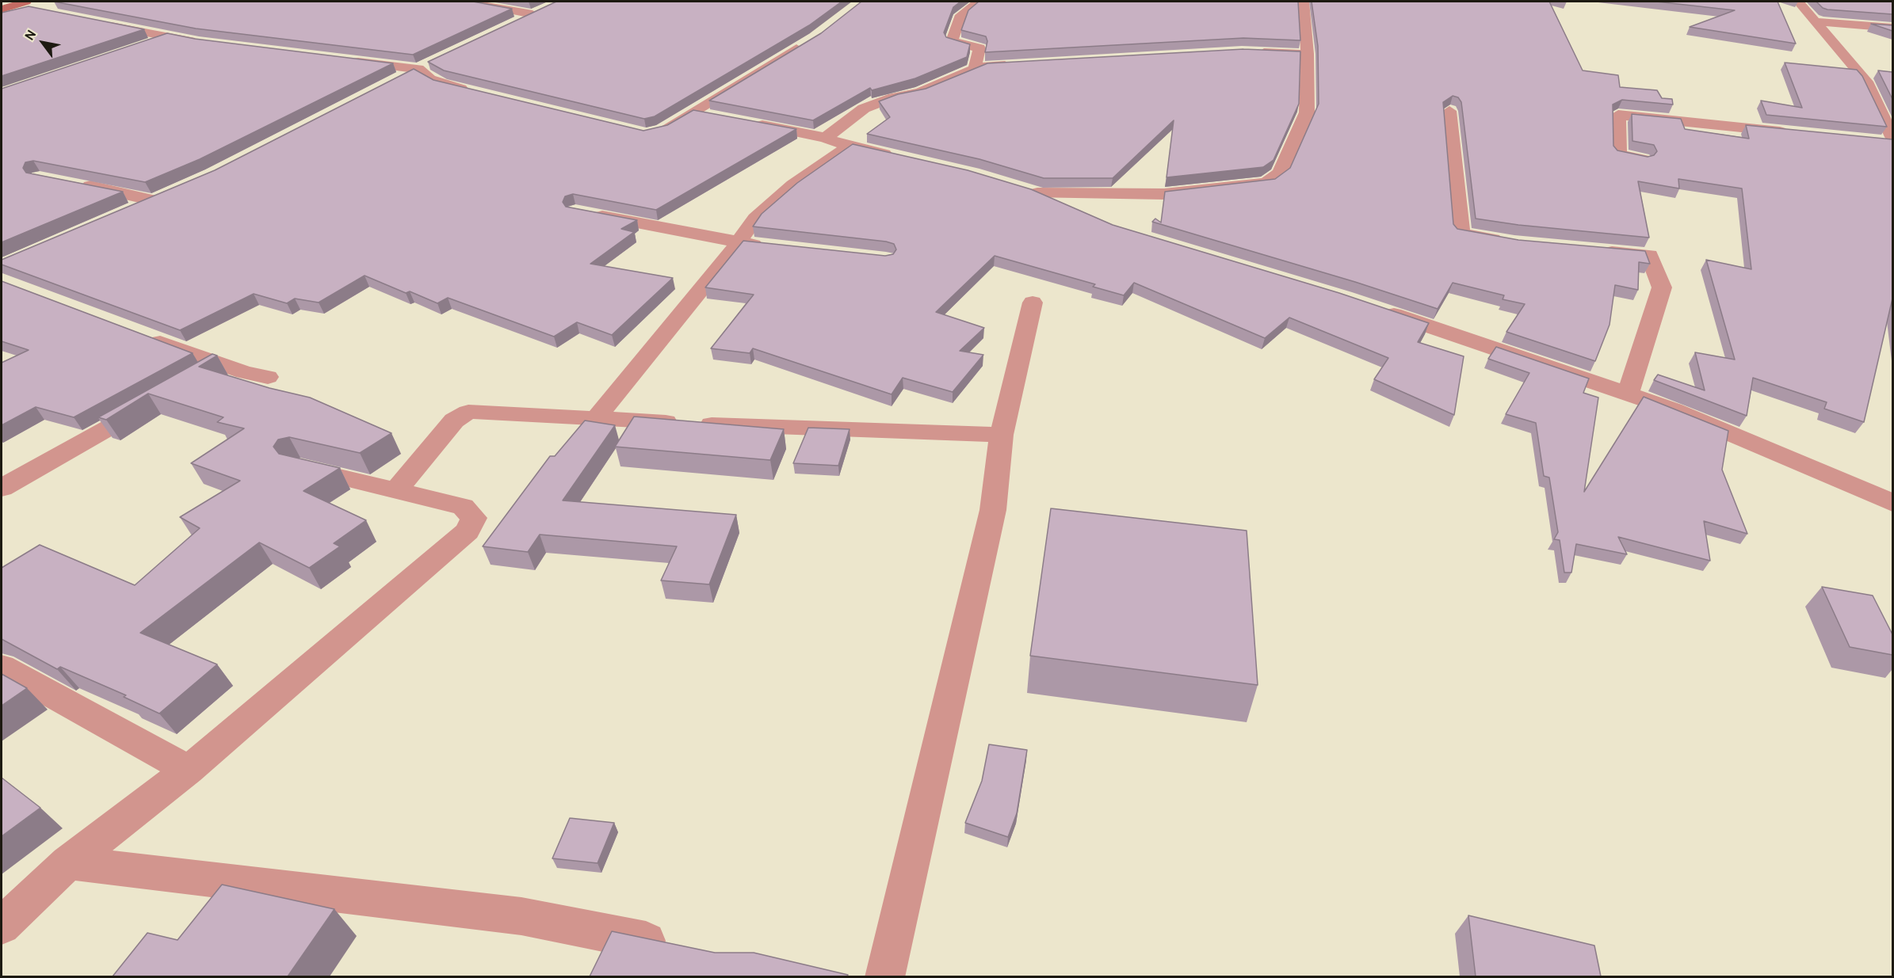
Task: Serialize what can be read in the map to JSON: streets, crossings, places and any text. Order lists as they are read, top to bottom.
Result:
{
  "north": "top left"
}
